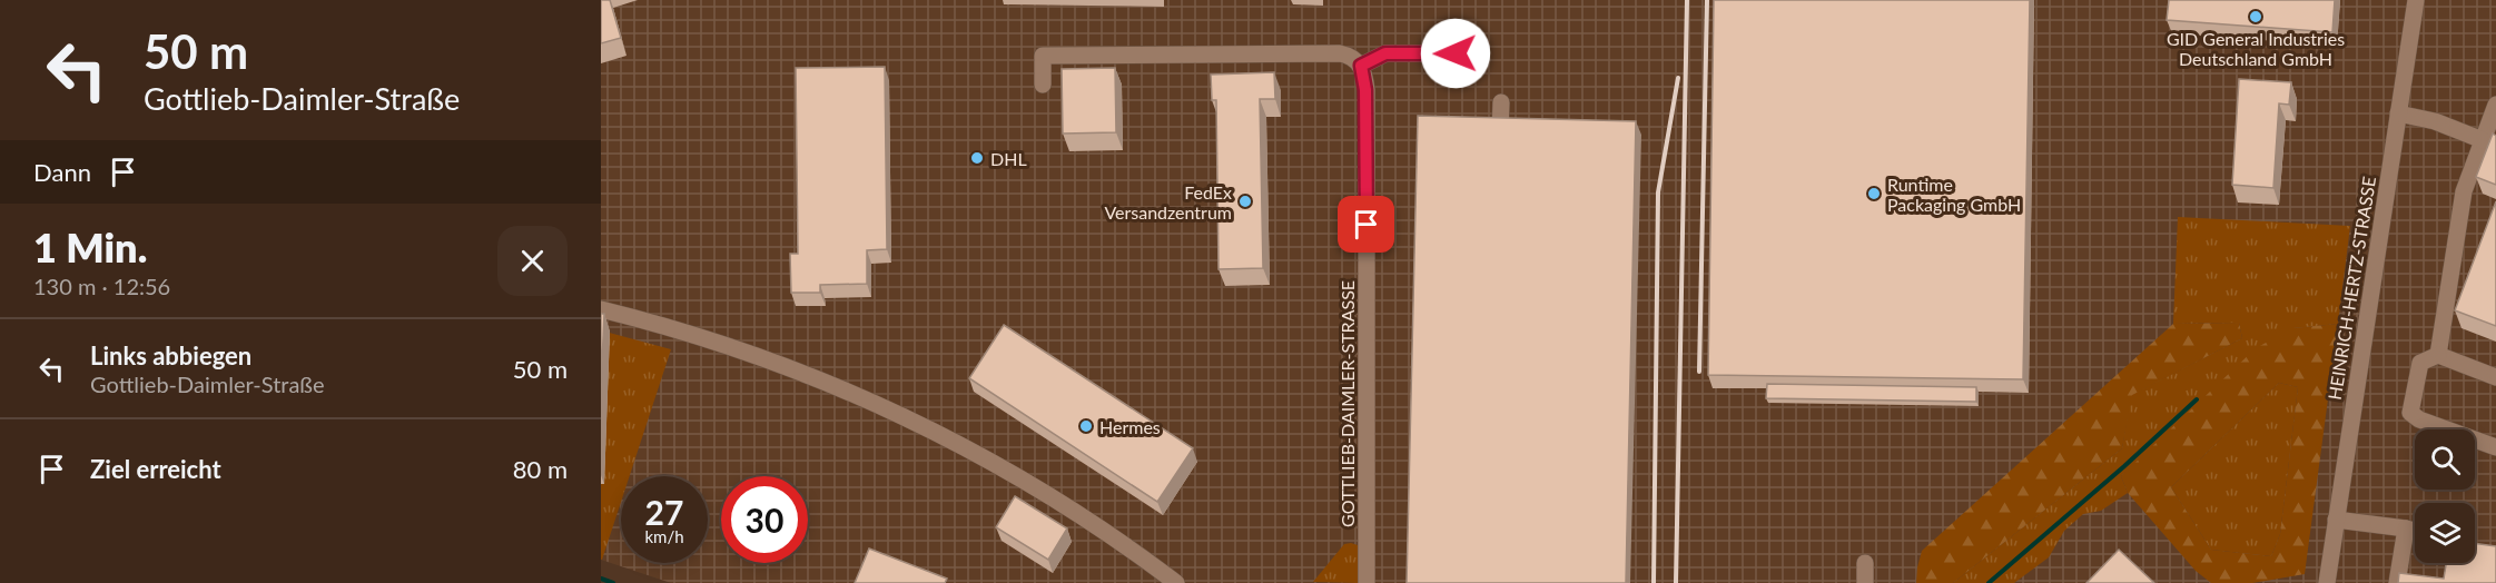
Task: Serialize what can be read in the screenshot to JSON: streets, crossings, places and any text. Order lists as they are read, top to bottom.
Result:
{
  "streets": {
    "street": ["HEINRICH-HERTZ-STRASSE", "GOTTLIEB-DAIMLER-STRASSE"]
  },
  "places": [
    "GID General Industries Deutschland GmbH",
    "DHL",
    "Runtime Packaging GmbH",
    "FedEx Versandzentrum",
    "Hermes"
  ],
  "page": {
    "turn": ["50 m", "Gottlieb-Daimler-Straße"],
    "then": "Dann",
    "heading": ["1 Min.", "130 m · 12:56"],
    "list": [
      {
        "name": "Links abbiegen",
        "note": "Gottlieb-Daimler-Straße",
        "value": "50 m"
      },
      {
        "name": "Ziel erreicht",
        "value": "80 m"
      }
    ],
    "speed": "27 km/h",
    "limit": "30"
  }
}
